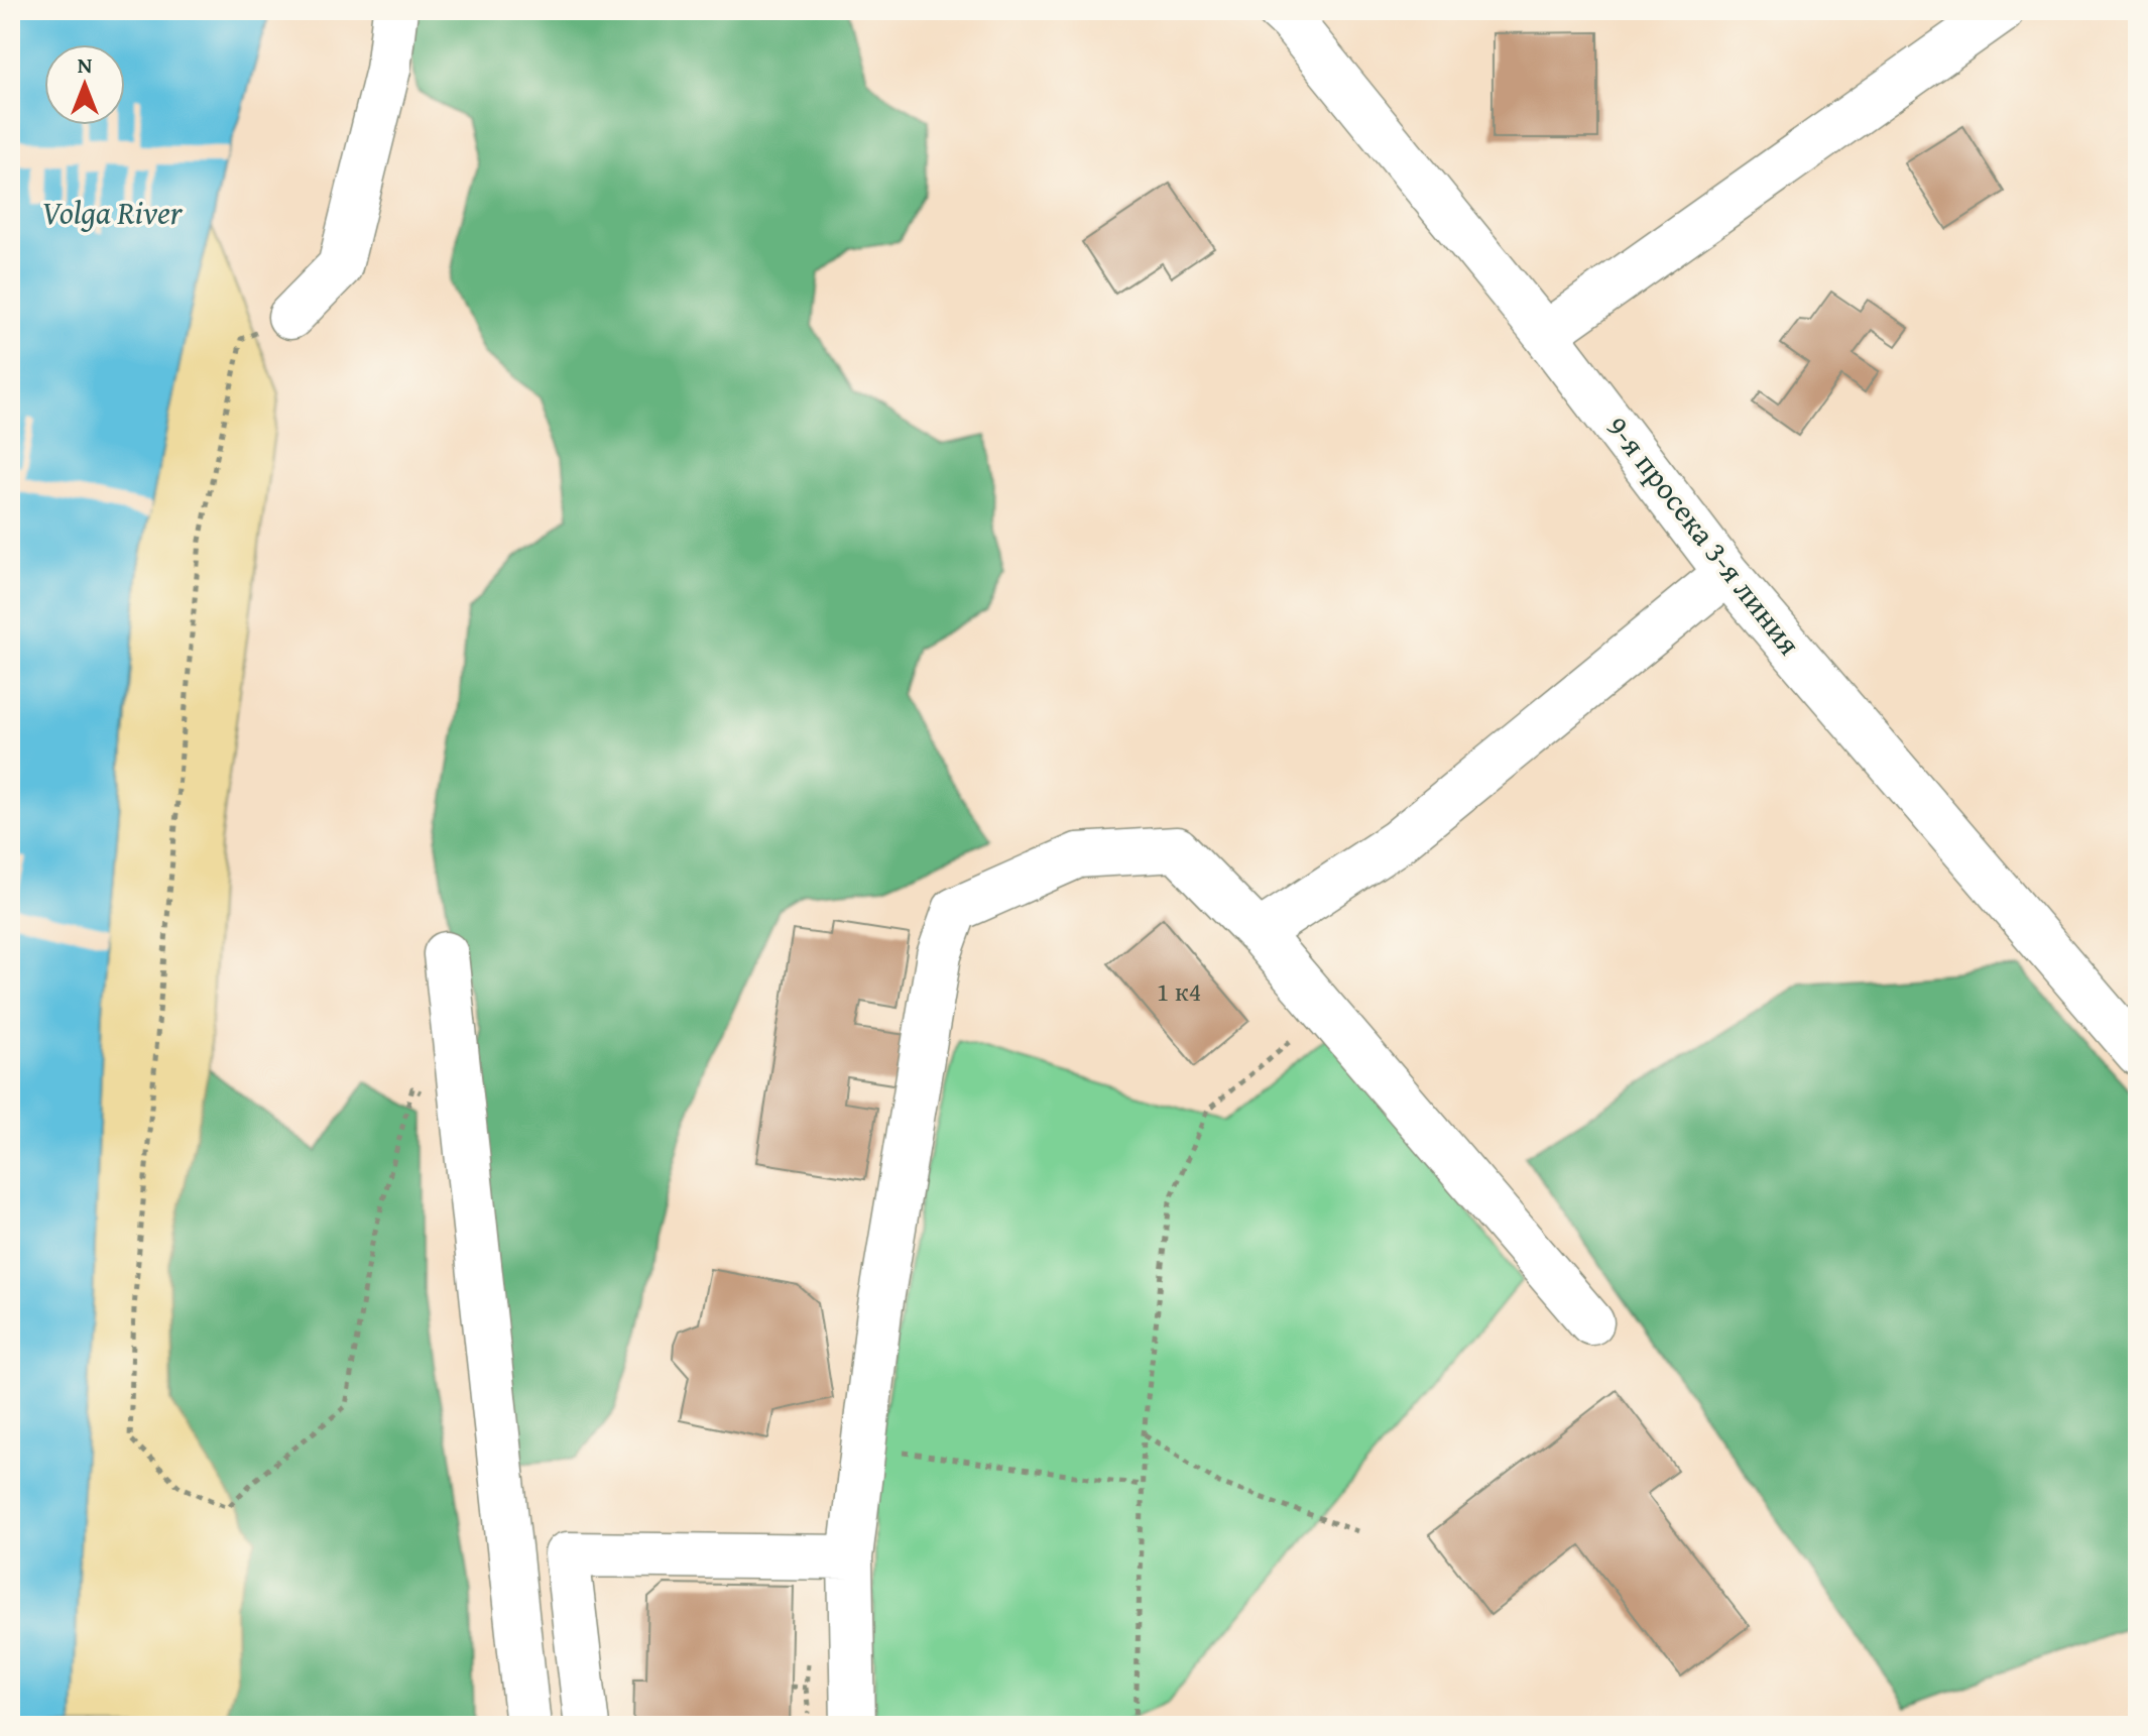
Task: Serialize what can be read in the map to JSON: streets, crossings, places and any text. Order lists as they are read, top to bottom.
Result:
{
  "streets": {
    "street": ["9-я просека 3-я линия"]
  },
  "water": ["Volga River"],
  "house_numbers": ["1 к4"],
  "north": "top"
}
